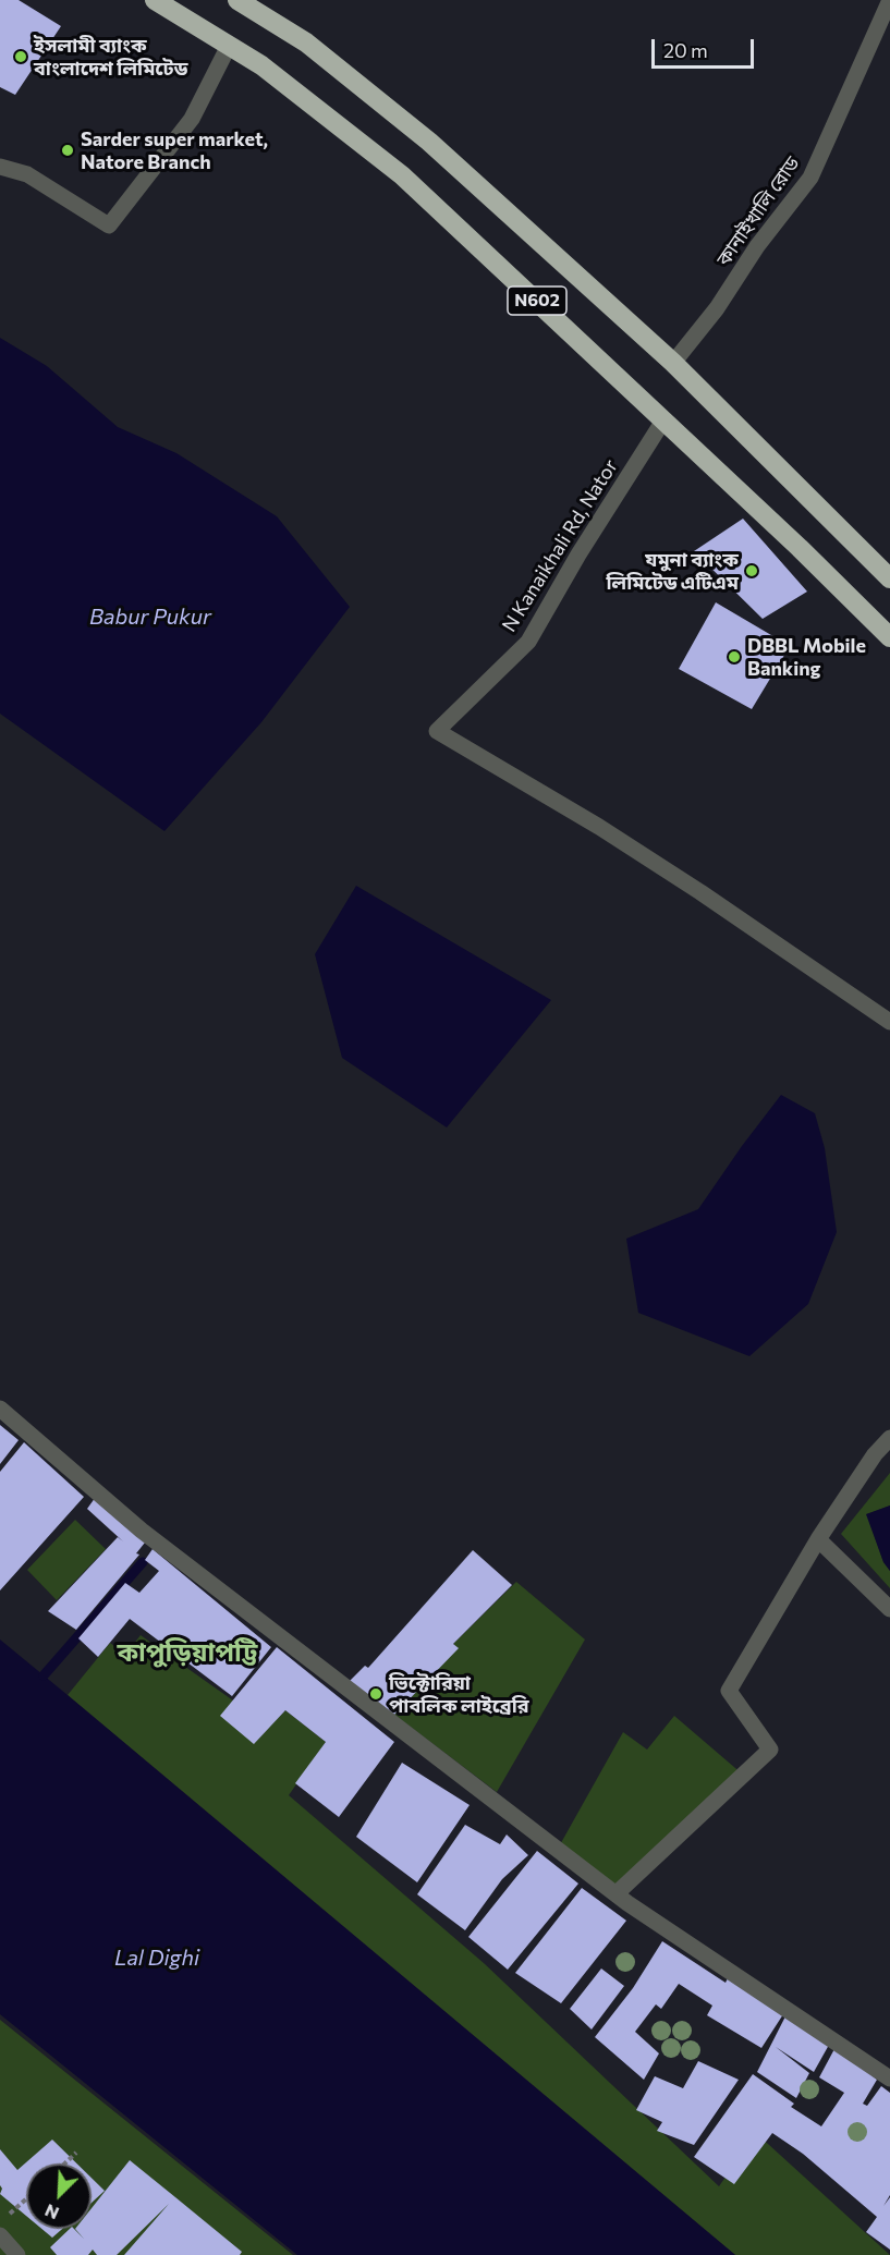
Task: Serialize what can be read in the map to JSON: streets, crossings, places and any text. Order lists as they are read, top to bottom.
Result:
{
  "streets": {
    "highway": ["N602"],
    "street": ["কানাইখালি রোড", "N Kanaikhali Rd, Nator"]
  },
  "crossings": [
    ["কানাইখালি রোড", "N602"],
    ["N602", "N Kanaikhali Rd, Nator"]
  ],
  "districts": ["কাপুড়িয়াপট্টি"],
  "water": ["Babur Pukur", "Lal Dighi"],
  "places": [
    "ইসলামী ব্যাংক বাংলাদেশ লিমিটেড",
    "Sarder super market, Natore Branch",
    "যমুনা ব্যাংক লিমিটেড এটিএম",
    "DBBL Mobile Banking",
    "ভিক্টোরিয়া পাবলিক লাইব্রেরি"
  ],
  "scale_bar": "20 m",
  "north": "bottom left"
}
